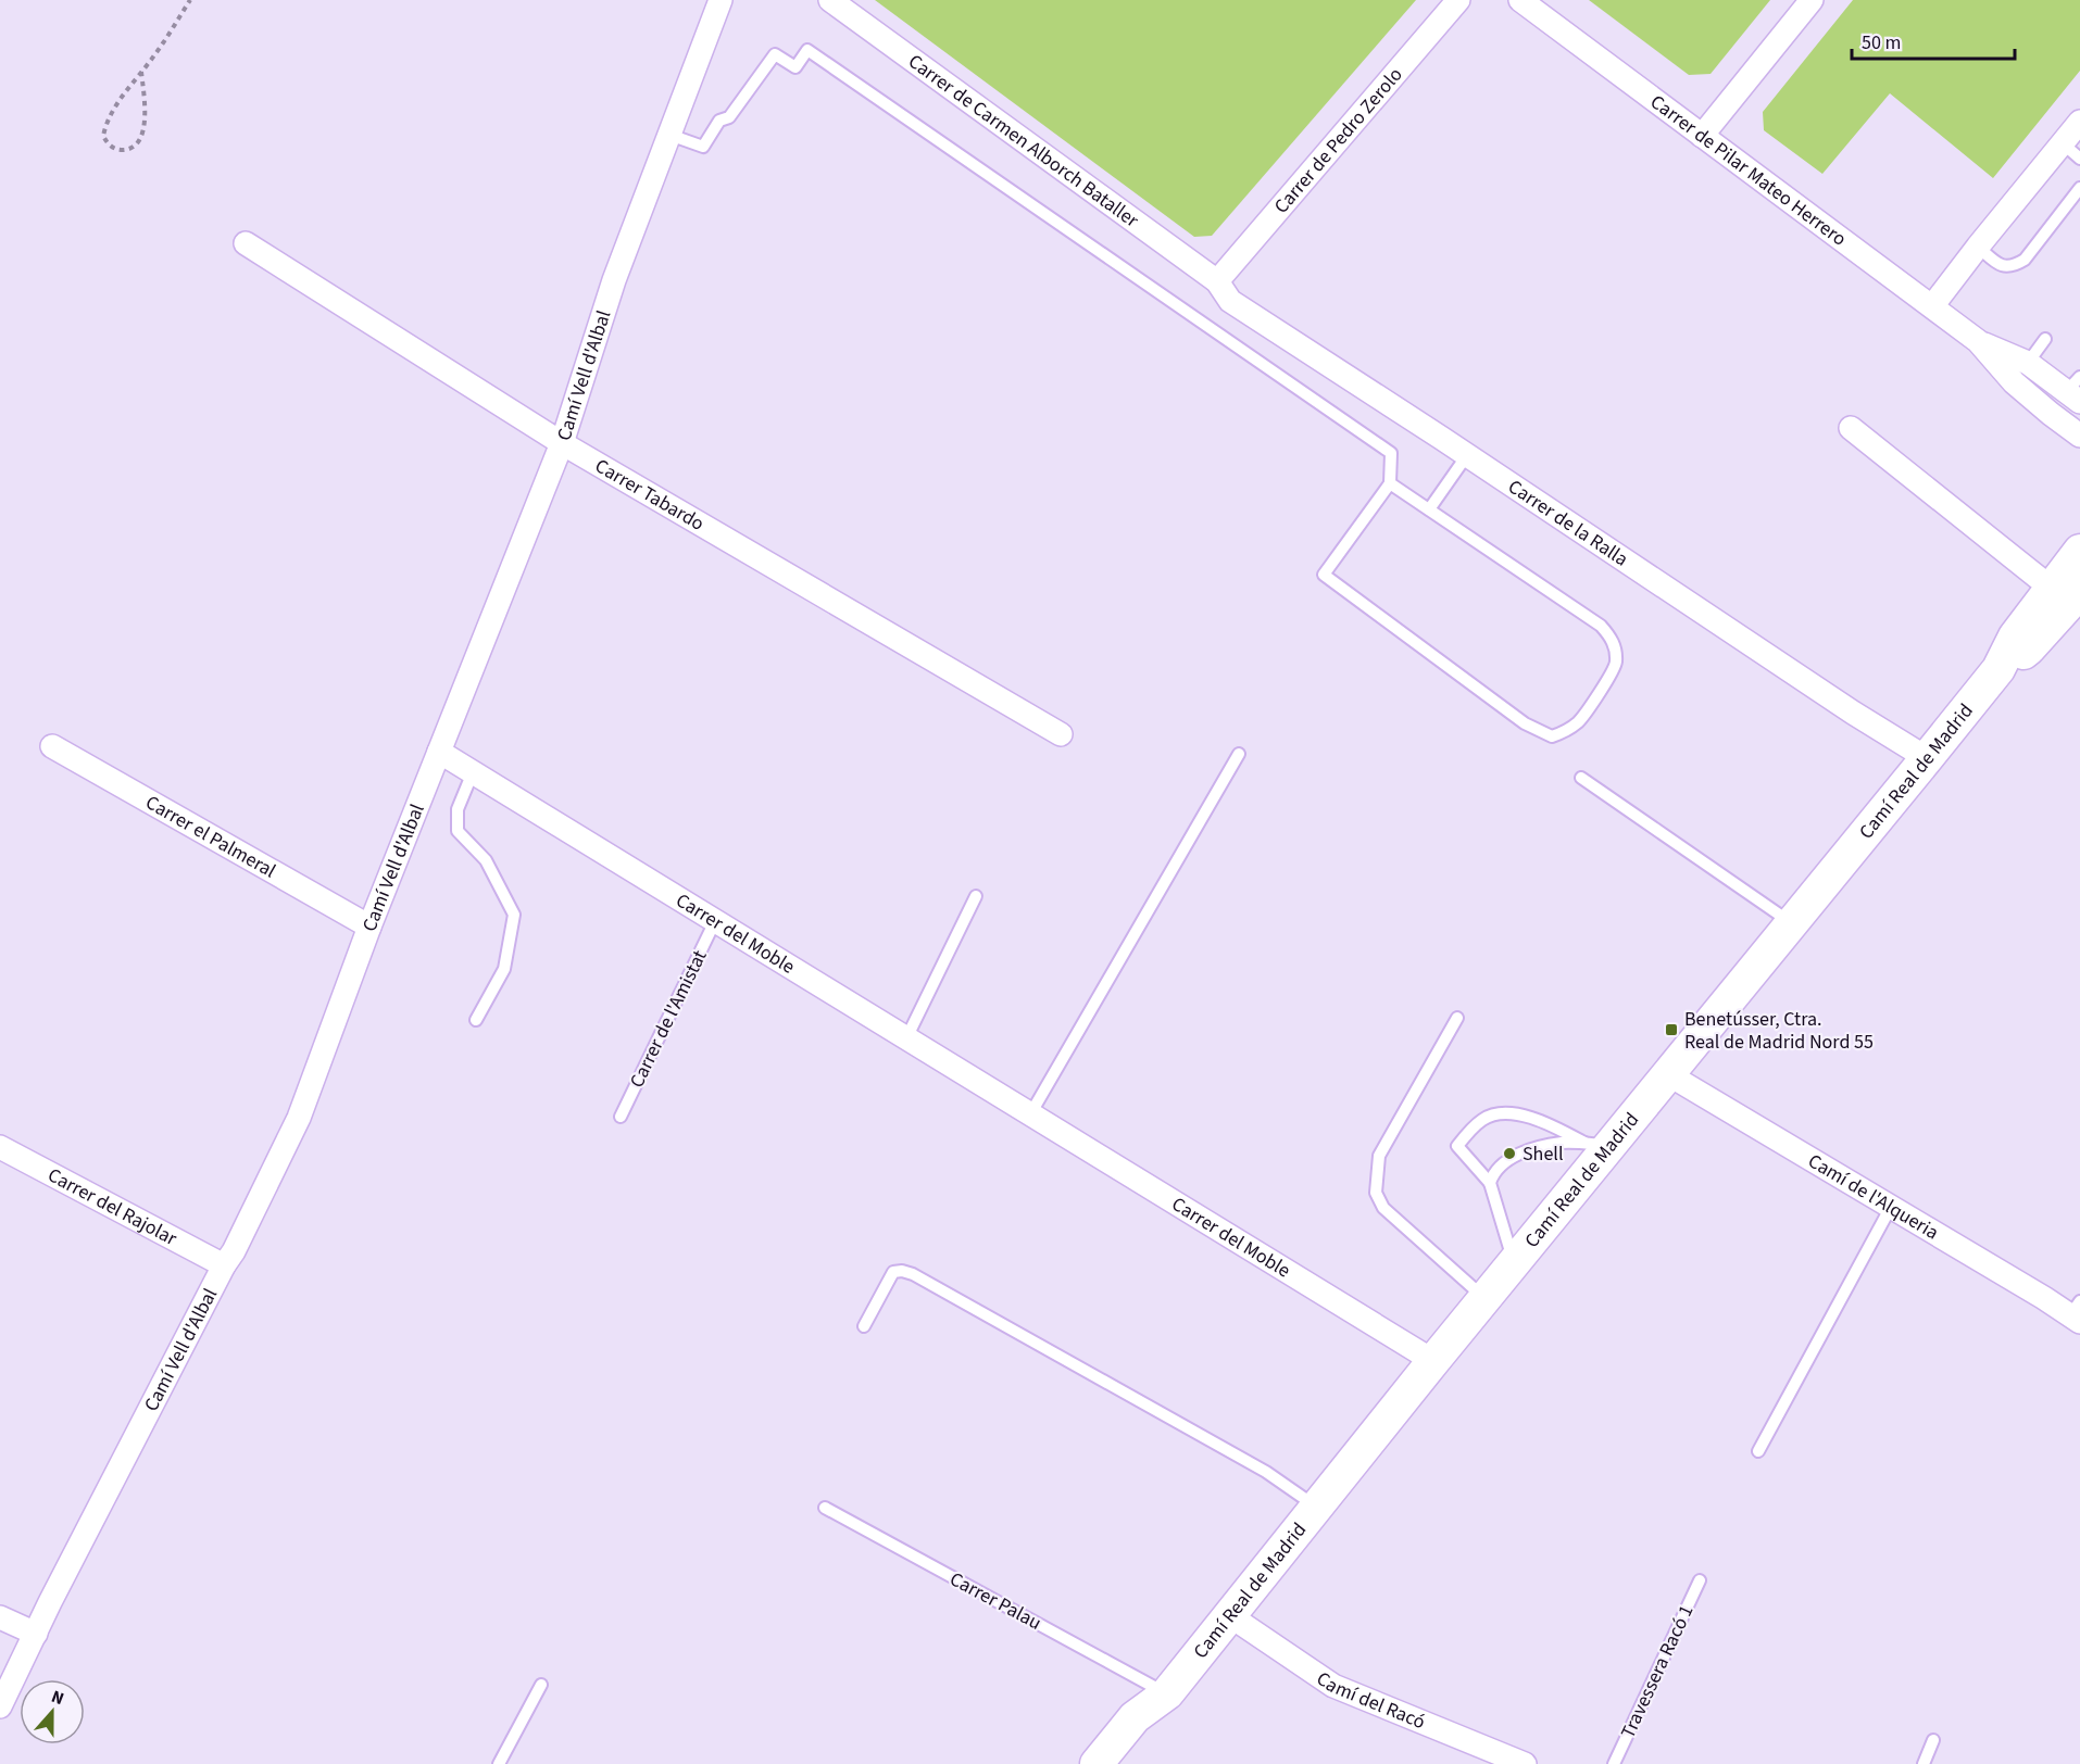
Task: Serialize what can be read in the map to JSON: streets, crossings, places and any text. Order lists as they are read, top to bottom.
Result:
{
  "streets": {
    "street": [
      "Carrer de Carmen Alborch Bataller",
      "Carrer de Pedro Zerolo",
      "Carrer de Pilar Mateo Herrero",
      "Camí Vell d'Albal",
      "Carrer Tabardo",
      "Carrer de la Ralla",
      "Camí Real de Madrid",
      "Carrer el Palmeral",
      "Carrer del Moble",
      "Camí de l'Alqueria",
      "Carrer del Rajolar",
      "Camí del Racó"
    ],
    "lane": ["Carrer de l'Amistat", "Carrer Palau", "Travessera Racó 1"]
  },
  "crossings": [
    ["Carrer de Carmen Alborch Bataller", "Carrer de Pedro Zerolo"],
    ["Carrer de Carmen Alborch Bataller", "Carrer de la Ralla"],
    ["Carrer de Pedro Zerolo", "Carrer de la Ralla"],
    ["Camí Vell d'Albal", "Carrer Tabardo"],
    ["Camí Vell d'Albal", "Carrer el Palmeral"],
    ["Camí Vell d'Albal", "Carrer del Moble"],
    ["Camí Vell d'Albal", "Carrer del Rajolar"],
    ["Carrer de la Ralla", "Camí Real de Madrid"],
    ["Camí Real de Madrid", "Carrer del Moble"],
    ["Camí Real de Madrid", "Camí de l'Alqueria"],
    ["Camí Real de Madrid", "Carrer Palau"],
    ["Camí Real de Madrid", "Camí del Racó"],
    ["Carrer del Moble", "Carrer de l'Amistat"]
  ],
  "places": {
    "transit": ["Benetússer, Ctra. Real de Madrid Nord 55"],
    "other": ["Shell"]
  },
  "scale_bar": "50 m",
  "north": "top"
}
